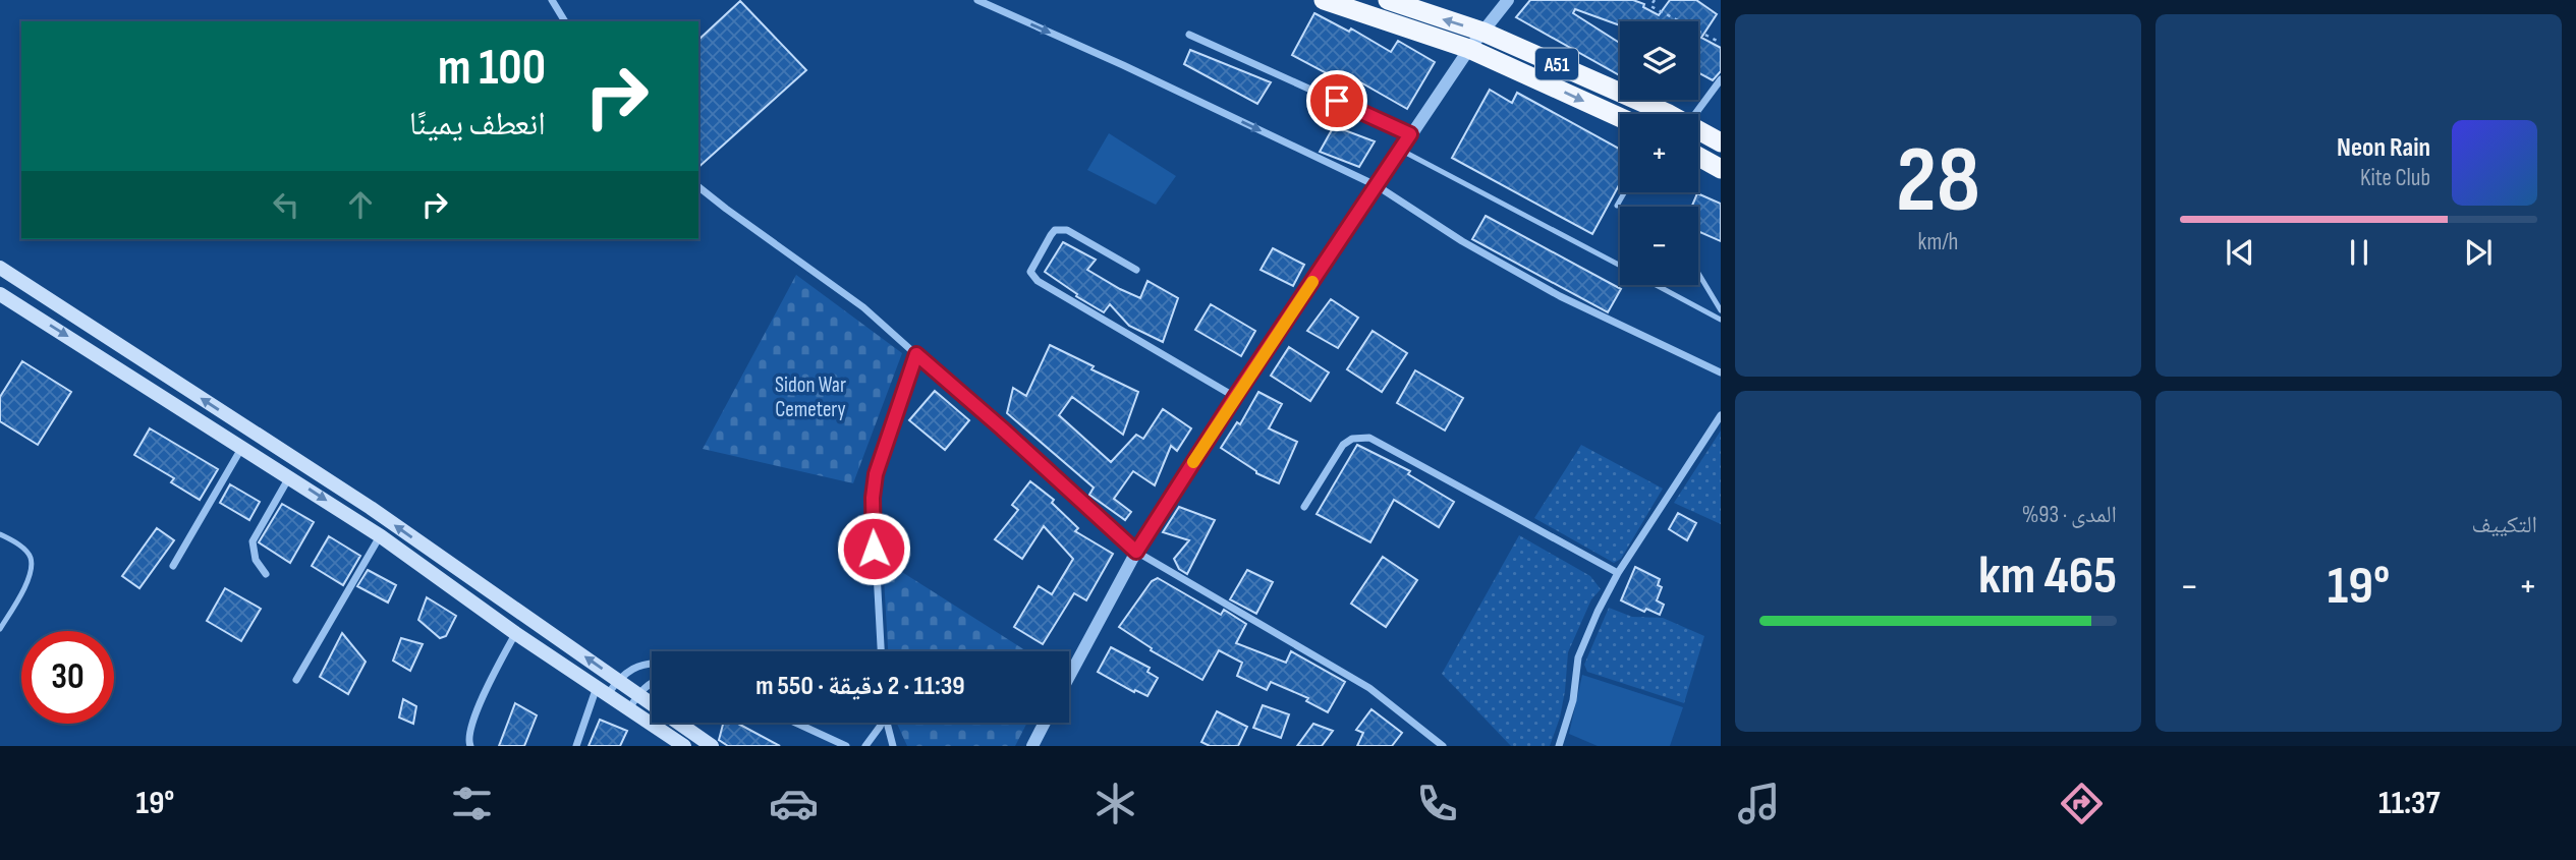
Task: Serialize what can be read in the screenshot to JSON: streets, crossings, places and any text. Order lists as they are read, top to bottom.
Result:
{
  "streets": {
    "highway": ["A51"]
  },
  "parks": ["Sidon War Cemetery"],
  "page": {
    "tile": [
      ["28", "km/h"],
      "التكييف",
      ["المدى · 93%", "465 km"]
    ],
    "map_buttons": ["+", "−"],
    "turn": ["100 m", "انعطف يمينًا"],
    "song": ["Neon Rain", "Kite Club"],
    "heat": ["−", "19°", "+"],
    "limit": "30",
    "trip": "11:39 · 2 دقيقة · 550 m",
    "tabs": ["11:37", "19°"]
  }
}
